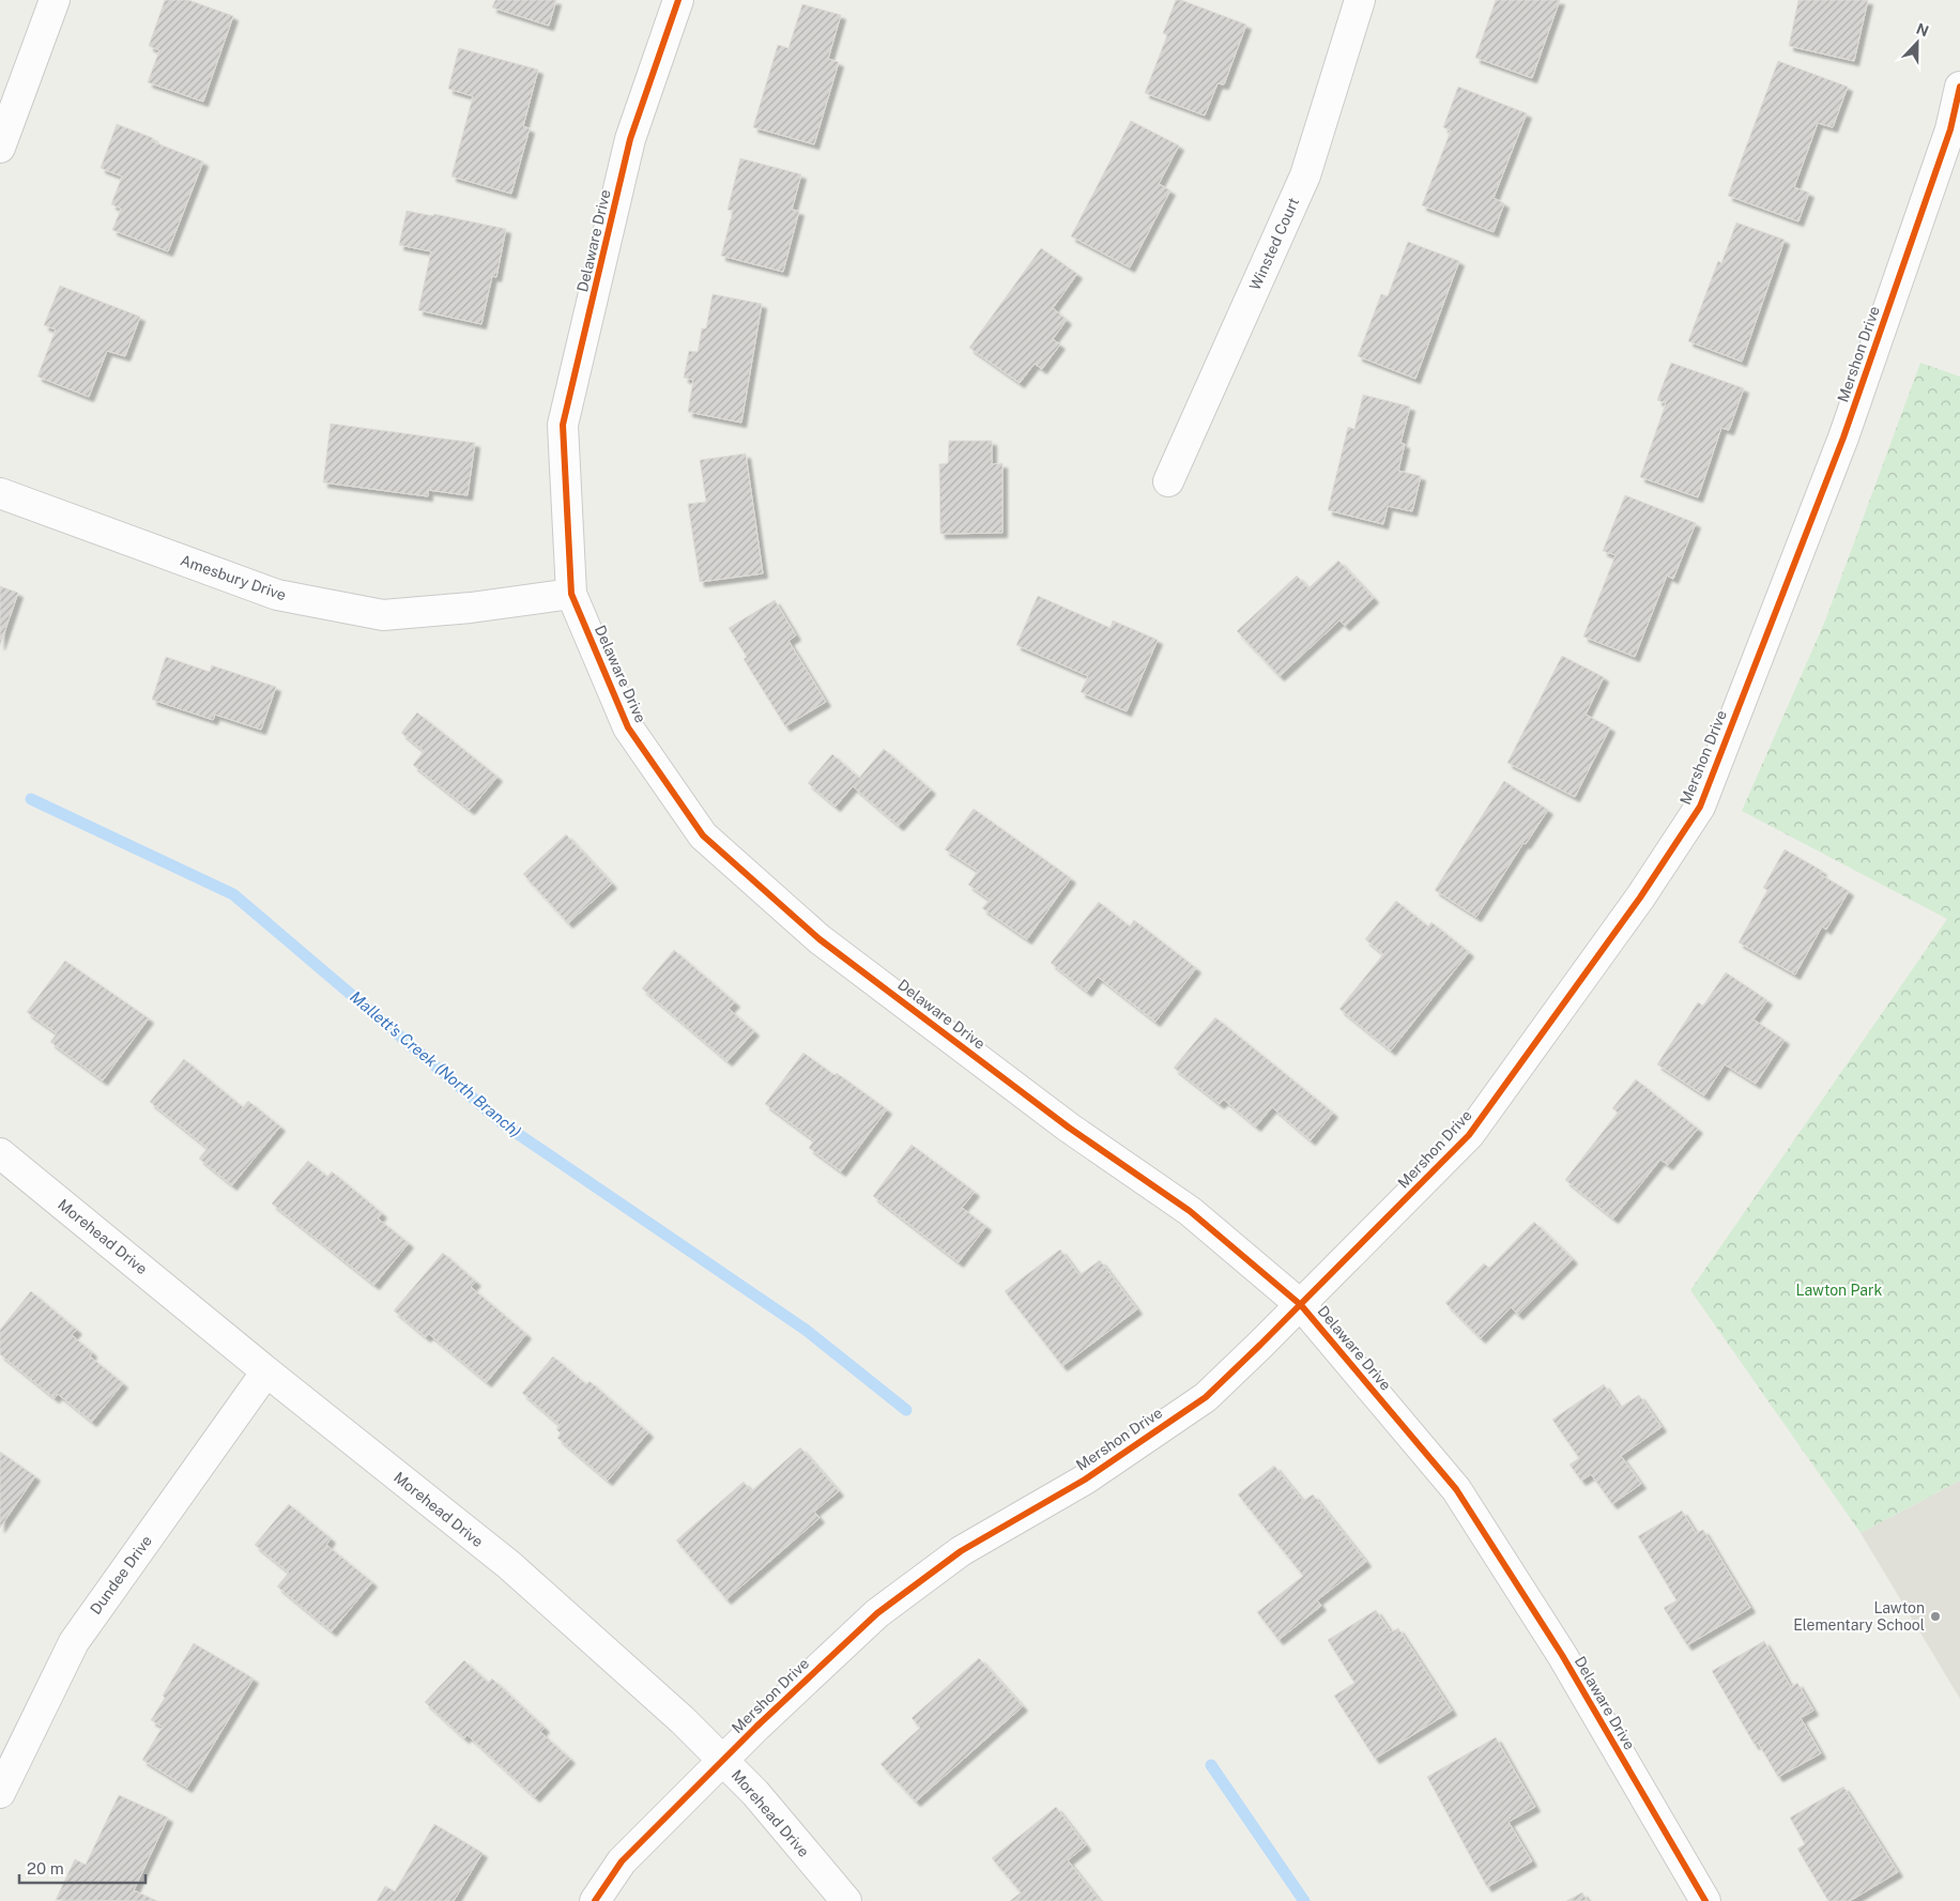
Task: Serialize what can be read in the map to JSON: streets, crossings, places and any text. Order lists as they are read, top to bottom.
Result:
{
  "streets": {
    "street": [
      "Delaware Drive",
      "Winsted Court",
      "Mershon Drive",
      "Amesbury Drive",
      "Morehead Drive",
      "Dundee Drive"
    ]
  },
  "crossings": [
    ["Delaware Drive", "Mershon Drive"],
    ["Delaware Drive", "Amesbury Drive"],
    ["Mershon Drive", "Morehead Drive"],
    ["Morehead Drive", "Dundee Drive"]
  ],
  "water": ["Mallett's Creek (North Branch)"],
  "parks": ["Lawton Park"],
  "places": ["Lawton Elementary School"],
  "scale_bar": "20 m",
  "north": "top"
}
